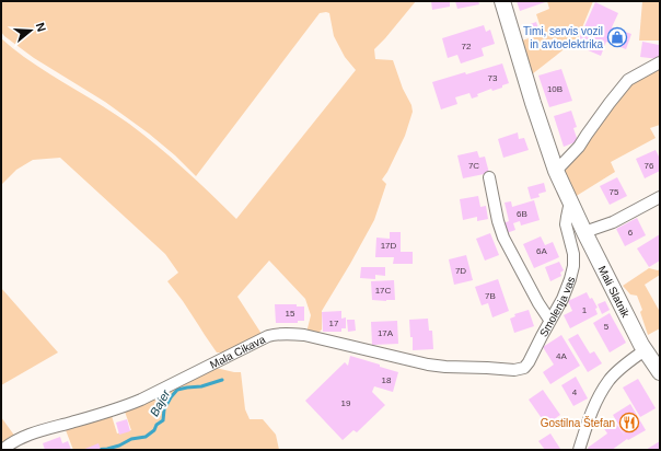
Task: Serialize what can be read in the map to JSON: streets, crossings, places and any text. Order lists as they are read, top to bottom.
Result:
{
  "streets": {
    "main road": ["Mali Slatnik"],
    "street": ["Smolenja vas", "Mala Cikava"]
  },
  "crossings": [
    ["Smolenja vas", "Mala Cikava"]
  ],
  "water": ["Bajer"],
  "places": {
    "shop": ["Timi, servis vozil in avtoelektrika"],
    "restaurant": ["Gostilna Štefan"]
  },
  "house_numbers": [
    "72",
    "73",
    "10B",
    "7C",
    "76",
    "75",
    "6B",
    "6",
    "17D",
    "6A",
    "7D",
    "17C",
    "7B",
    "1",
    "15",
    "17",
    "5",
    "17A",
    "4A",
    "18",
    "4",
    "19"
  ],
  "north": "right"
}
